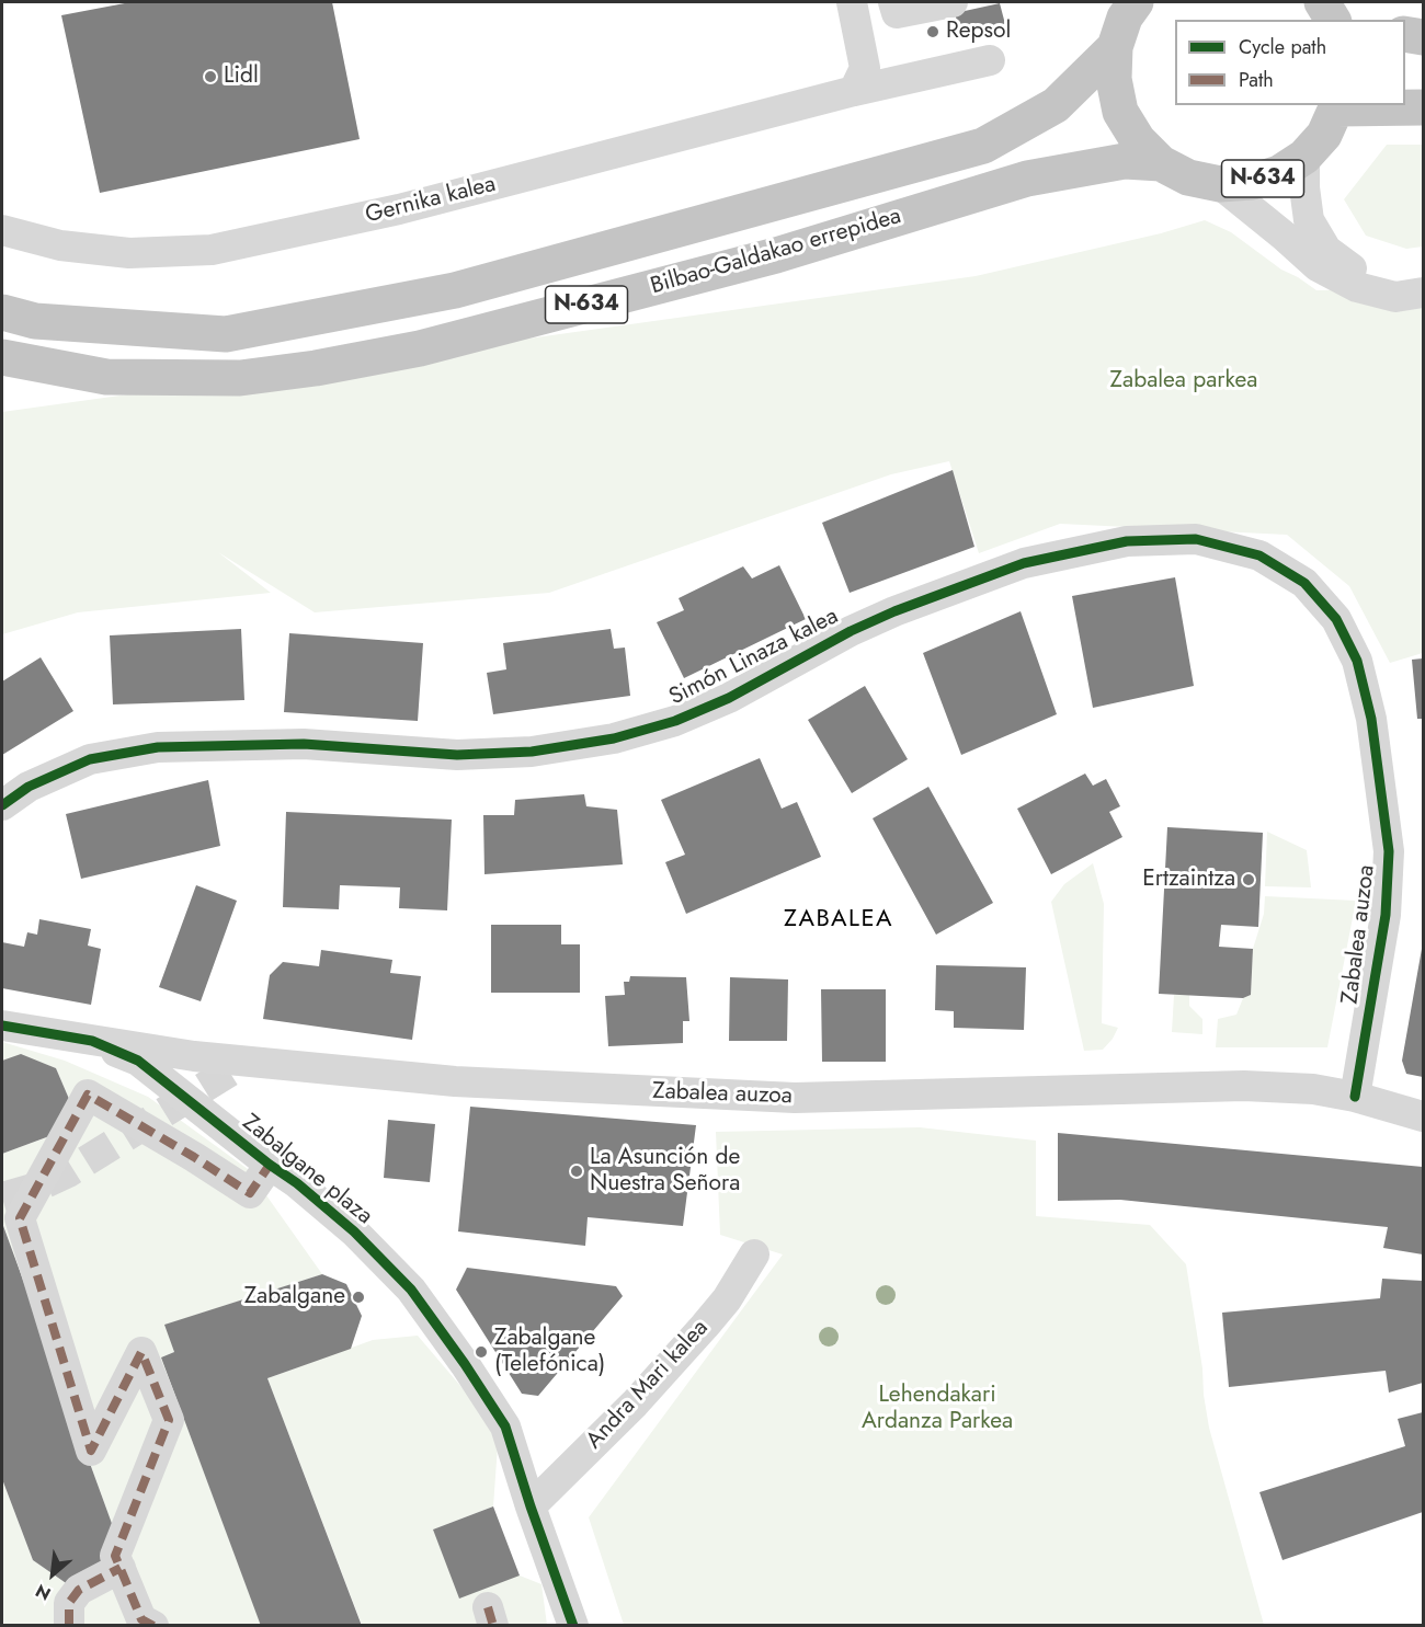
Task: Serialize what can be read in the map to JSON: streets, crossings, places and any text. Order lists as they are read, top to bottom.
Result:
{
  "streets": {
    "highway": ["N-634", "Bilbao-Galdakao errepidea"],
    "street": [
      "Gernika kalea",
      "Simón Linaza kalea",
      "Zabalea auzoa",
      "Zabalgane plaza",
      "Andra Mari kalea"
    ]
  },
  "crossings": [
    ["Simón Linaza kalea", "Zabalea auzoa"],
    ["Zabalea auzoa", "Zabalgane plaza"],
    ["Zabalgane plaza", "Andra Mari kalea"]
  ],
  "districts": ["ZABALEA"],
  "parks": ["Zabalea parkea", "Lehendakari Ardanza Parkea"],
  "places": [
    "Repsol",
    "Lidl",
    "Ertzaintza",
    "La Asunción de Nuestra Señora",
    "Zabalgane",
    "Zabalgane (Telefónica)"
  ],
  "legend": ["Cycle path", "Path"],
  "north": "bottom left"
}
